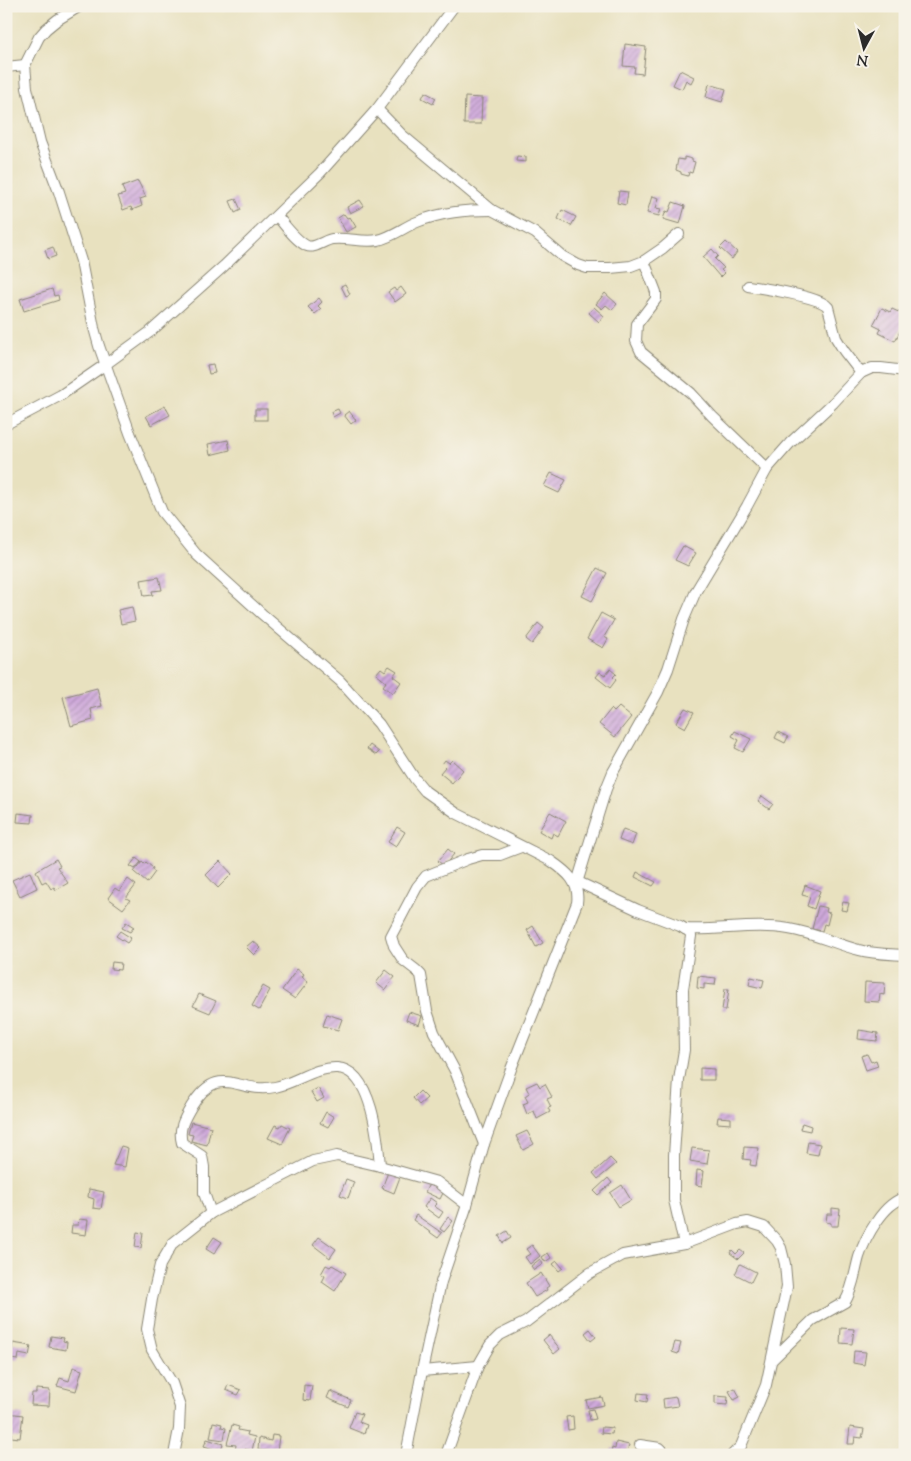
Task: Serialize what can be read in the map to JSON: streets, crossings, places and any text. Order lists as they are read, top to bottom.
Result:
{
  "north": "bottom"
}
